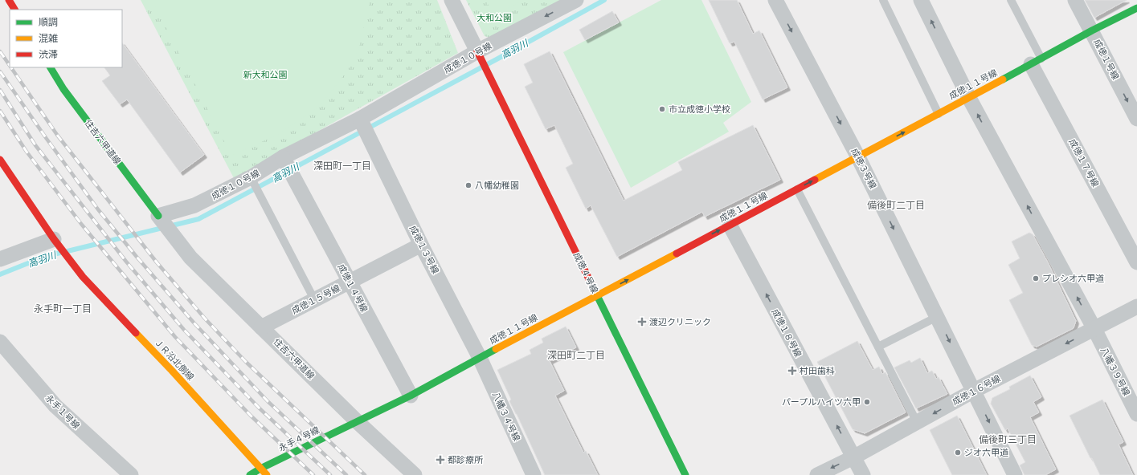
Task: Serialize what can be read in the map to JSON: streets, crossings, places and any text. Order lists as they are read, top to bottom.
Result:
{
  "streets": {
    "street": [
      "成徳１０号線",
      "成徳１号線",
      "成徳１１号線",
      "住吉六甲道線",
      "成徳１７号線",
      "成徳３号線",
      "成徳１３号線",
      "成徳４号線",
      "成徳１４号線",
      "成徳１５号線",
      "成徳１８号線",
      "ＪＲ沿北側線",
      "八幡３９号線",
      "成徳１６号線",
      "永手１号線",
      "八幡３４号線",
      "永手４号線"
    ]
  },
  "crossings": [
    ["成徳１０号線", "住吉六甲道線"],
    ["成徳１０号線", "成徳１３号線"],
    ["成徳１０号線", "成徳４号線"],
    ["成徳１０号線", "成徳１４号線"],
    ["成徳１号線", "成徳１１号線"],
    ["成徳１１号線", "住吉六甲道線"],
    ["成徳１１号線", "成徳１７号線"],
    ["成徳１１号線", "成徳３号線"],
    ["成徳１１号線", "成徳１３号線"],
    ["成徳１１号線", "成徳４号線"],
    ["成徳１１号線", "成徳１４号線"],
    ["成徳１１号線", "成徳１８号線"],
    ["成徳１１号線", "八幡３９号線"],
    ["成徳１１号線", "八幡３４号線"],
    ["成徳１１号線", "永手４号線"],
    ["住吉六甲道線", "成徳１５号線"],
    ["住吉六甲道線", "永手４号線"],
    ["成徳３号線", "成徳１６号線"],
    ["成徳１３号線", "成徳１５号線"],
    ["成徳１３号線", "八幡３４号線"],
    ["成徳１４号線", "成徳１５号線"],
    ["成徳１８号線", "成徳１６号線"],
    ["ＪＲ沿北側線", "永手４号線"],
    ["八幡３９号線", "成徳１６号線"]
  ],
  "one_way": [
    "成徳１号線",
    "成徳１１号線",
    "成徳３号線",
    "成徳１８号線",
    "八幡３９号線",
    "成徳１６号線"
  ],
  "districts": [
    "深田町一丁目",
    "備後町二丁目",
    "永手町一丁目",
    "深田町二丁目",
    "備後町三丁目"
  ],
  "water": ["高羽川"],
  "parks": ["大和公園", "新大和公園"],
  "places": {
    "other": [
      "市立成徳小学校",
      "八幡幼稚園",
      "プレシオ六甲道",
      "パープルハイツ六甲",
      "ジオ六甲道"
    ],
    "health": ["渡辺クリニック", "村田歯科", "都診療所"]
  },
  "legend": ["順調", "混雑", "渋滞"]
}
